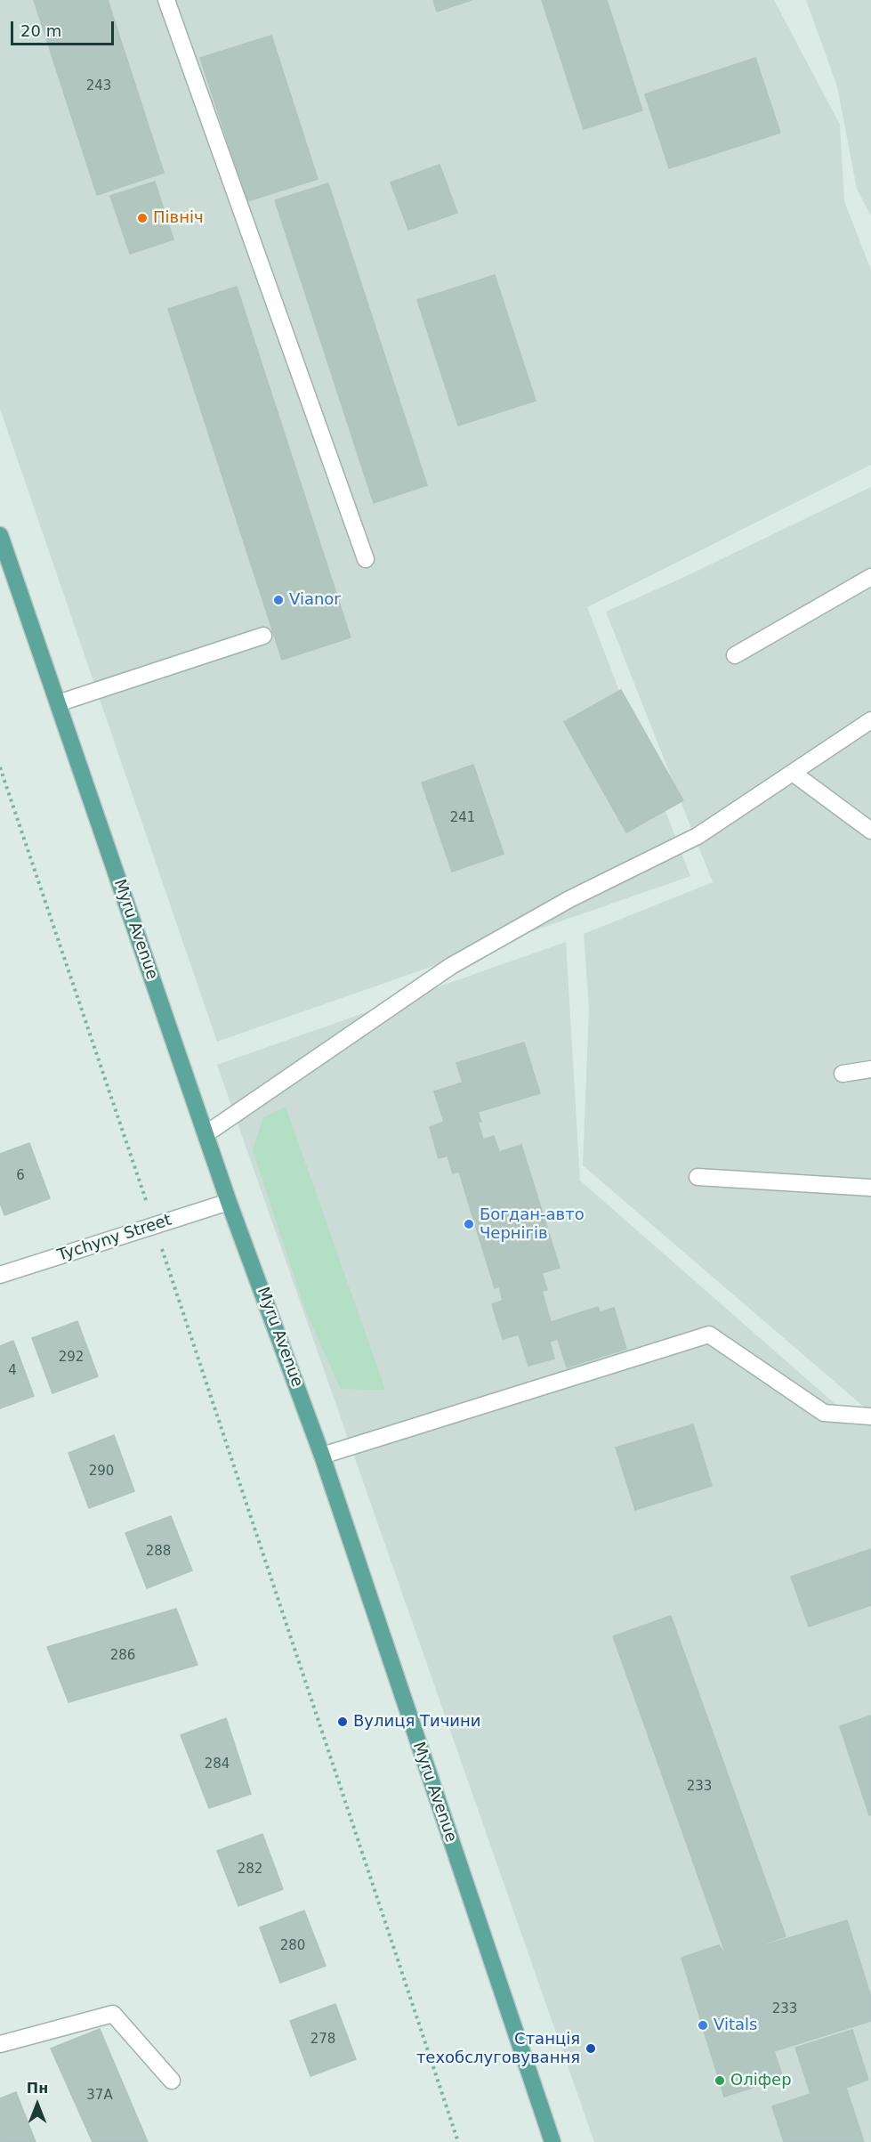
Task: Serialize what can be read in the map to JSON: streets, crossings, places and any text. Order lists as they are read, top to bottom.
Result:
{
  "streets": {
    "main road": ["Myru Avenue"],
    "street": ["Tychyny Street"]
  },
  "crossings": [
    ["Myru Avenue", "Tychyny Street"]
  ],
  "places": [
    "Північ",
    "Vianor",
    "Богдан-авто Чернігів",
    "Вулиця Тичини",
    "Vitals",
    "Станція техобслуговування",
    "Оліфер"
  ],
  "house_numbers": [
    "243",
    "241",
    "6",
    "292",
    "4",
    "290",
    "288",
    "286",
    "284",
    "233",
    "282",
    "280",
    "233",
    "278",
    "37А"
  ],
  "scale_bar": "20 m",
  "north": "top"
}
